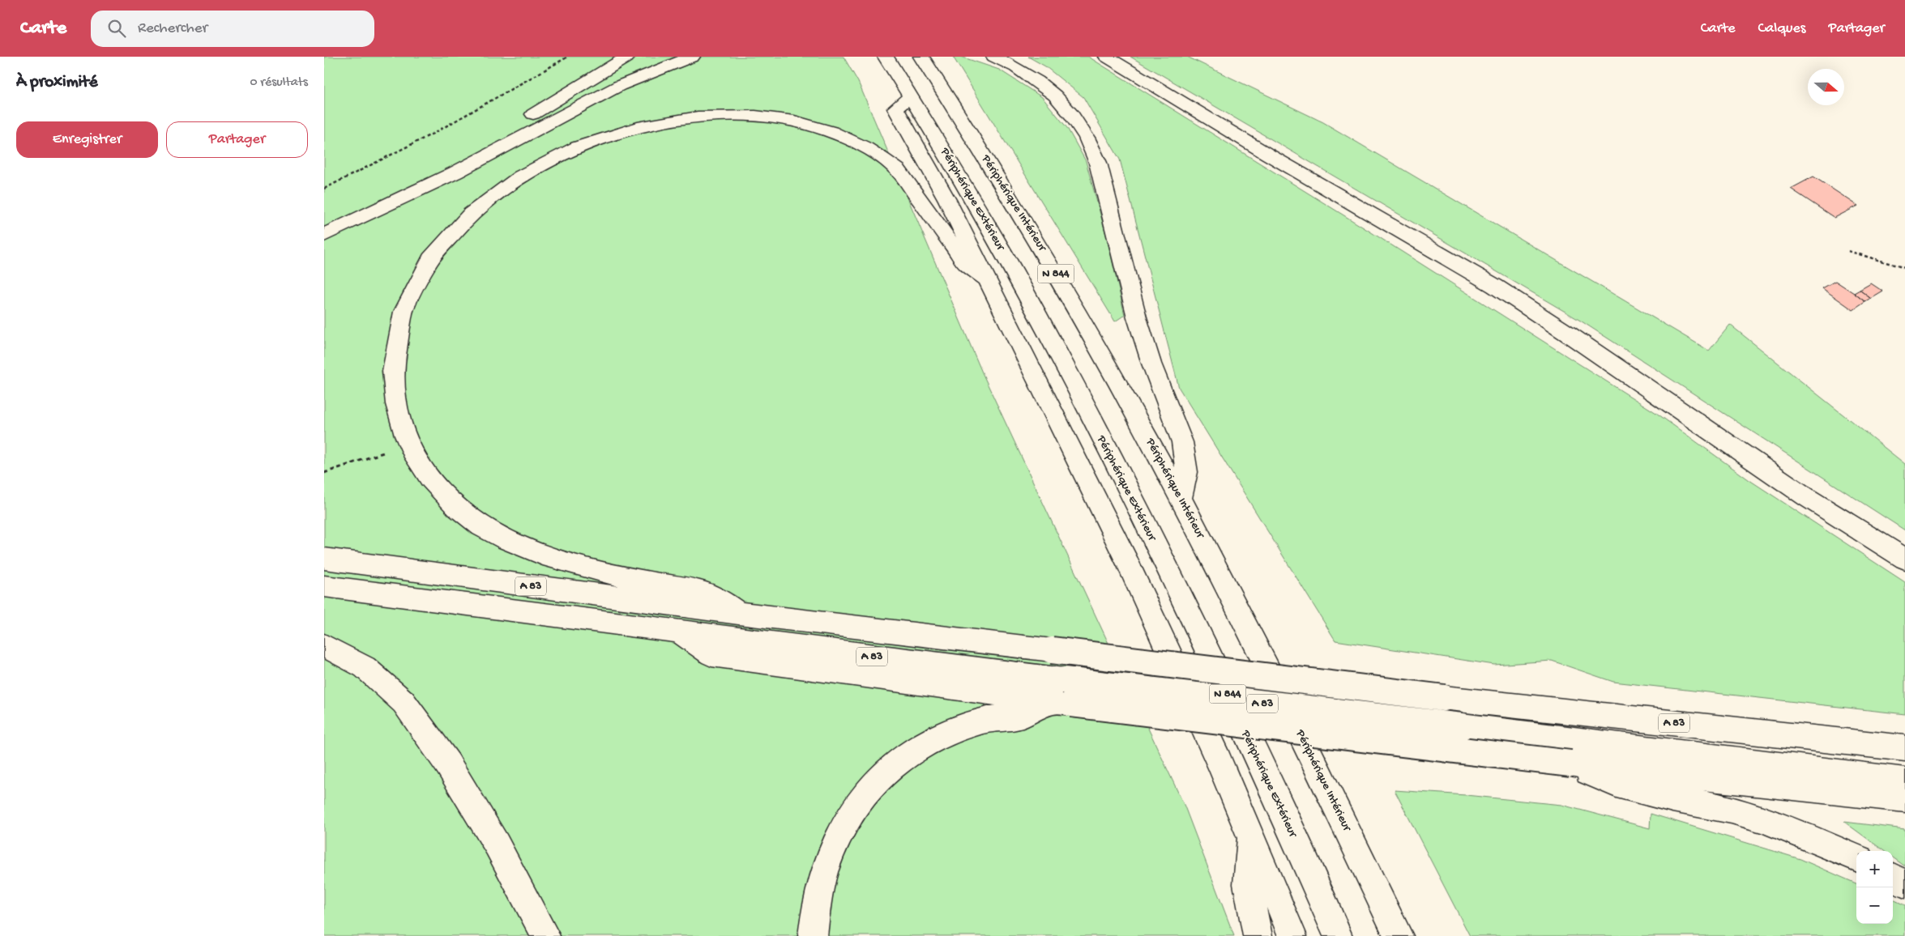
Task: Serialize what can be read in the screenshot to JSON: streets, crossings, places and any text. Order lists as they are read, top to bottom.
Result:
{
  "streets": {
    "highway": [
      "Périphérique Extérieur",
      "Périphérique Intérieur",
      "N 844",
      "A 83"
    ]
  },
  "north": "right",
  "page": {
    "header": "Carte",
    "search": "Rechercher",
    "nav": ["Carte", "Calques", "Partager"],
    "heading": ["À proximité", "0 résultats"],
    "buttons": ["Enregistrer", "Partager"],
    "map_buttons": ["+", "−"]
  }
}
